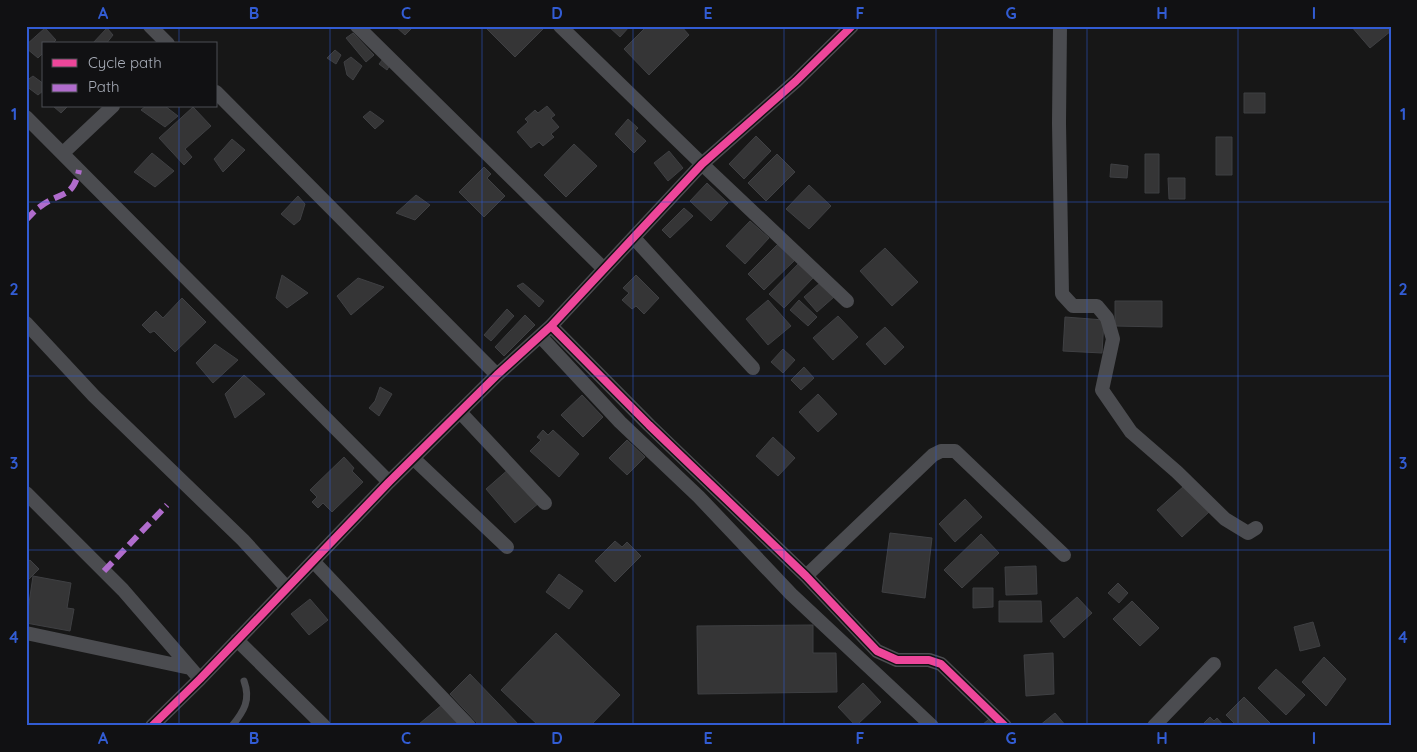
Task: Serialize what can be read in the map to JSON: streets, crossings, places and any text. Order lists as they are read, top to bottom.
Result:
{
  "legend": ["Cycle path", "Path"],
  "grid": {
    "columns": [
      "A",
      "B",
      "C",
      "D",
      "E",
      "F",
      "G",
      "H",
      "I"
    ],
    "rows": [
      "1",
      "2",
      "3",
      "4"
    ]
  }
}
